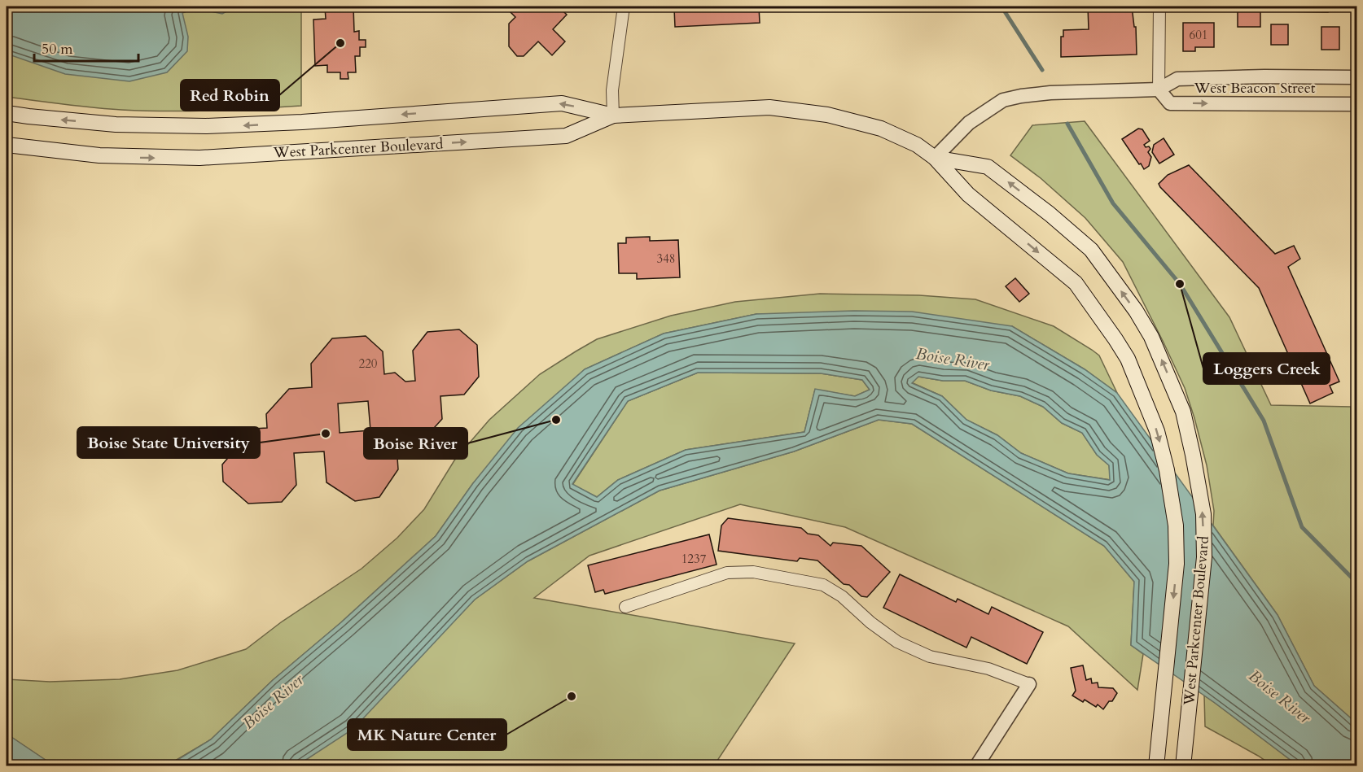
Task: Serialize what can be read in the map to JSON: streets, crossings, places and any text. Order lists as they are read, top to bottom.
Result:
{
  "streets": {
    "main road": ["West Parkcenter Boulevard"],
    "street": ["West Beacon Street"]
  },
  "crossings": [
    ["West Beacon Street", "West Parkcenter Boulevard"]
  ],
  "water": ["Boise River"],
  "places": [
    "Red Robin",
    "Loggers Creek",
    "Boise River",
    "Boise State University",
    "MK Nature Center"
  ],
  "house_numbers": [
    "601",
    "348",
    "220",
    "1237"
  ],
  "scale_bar": "50 m"
}
